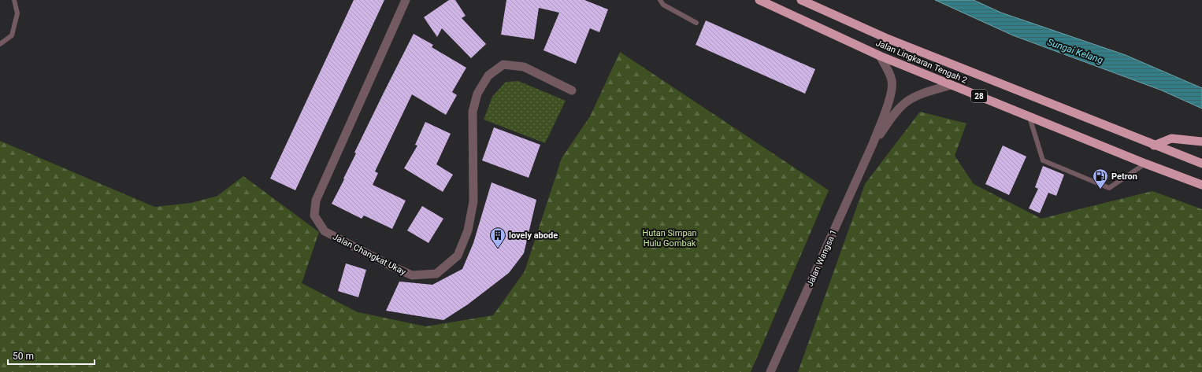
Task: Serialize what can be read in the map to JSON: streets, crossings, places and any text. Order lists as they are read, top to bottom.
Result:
{
  "streets": {
    "highway": ["Jalan Lingkaran Tengah 2", "28"],
    "street": ["Jalan Changkat Ukay", "Jalan Wangsa 1"]
  },
  "crossings": [
    ["Jalan Lingkaran Tengah 2", "Jalan Wangsa 1"]
  ],
  "water": ["Sungai Kelang"],
  "parks": ["Hutan Simpan Hulu Gombak"],
  "places": {
    "fuel station": ["Petron"],
    "building": ["lovely abode"]
  },
  "scale_bar": "50 m"
}
